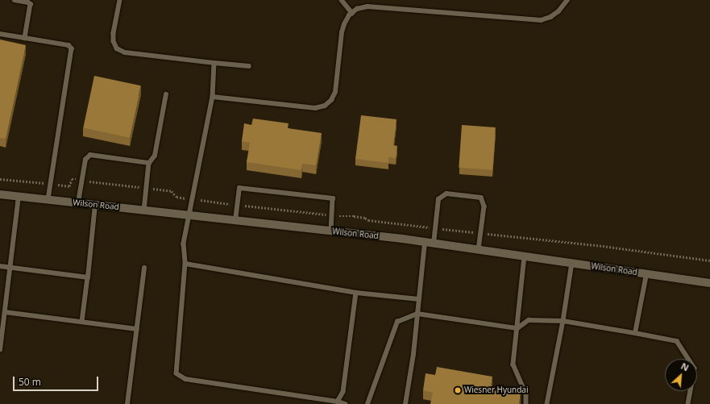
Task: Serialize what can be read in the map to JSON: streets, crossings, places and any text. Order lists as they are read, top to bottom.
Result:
{
  "streets": {
    "street": ["Wilson Road"]
  },
  "places": ["Wiesner Hyundai"],
  "scale_bar": "50 m",
  "north": "top right"
}
